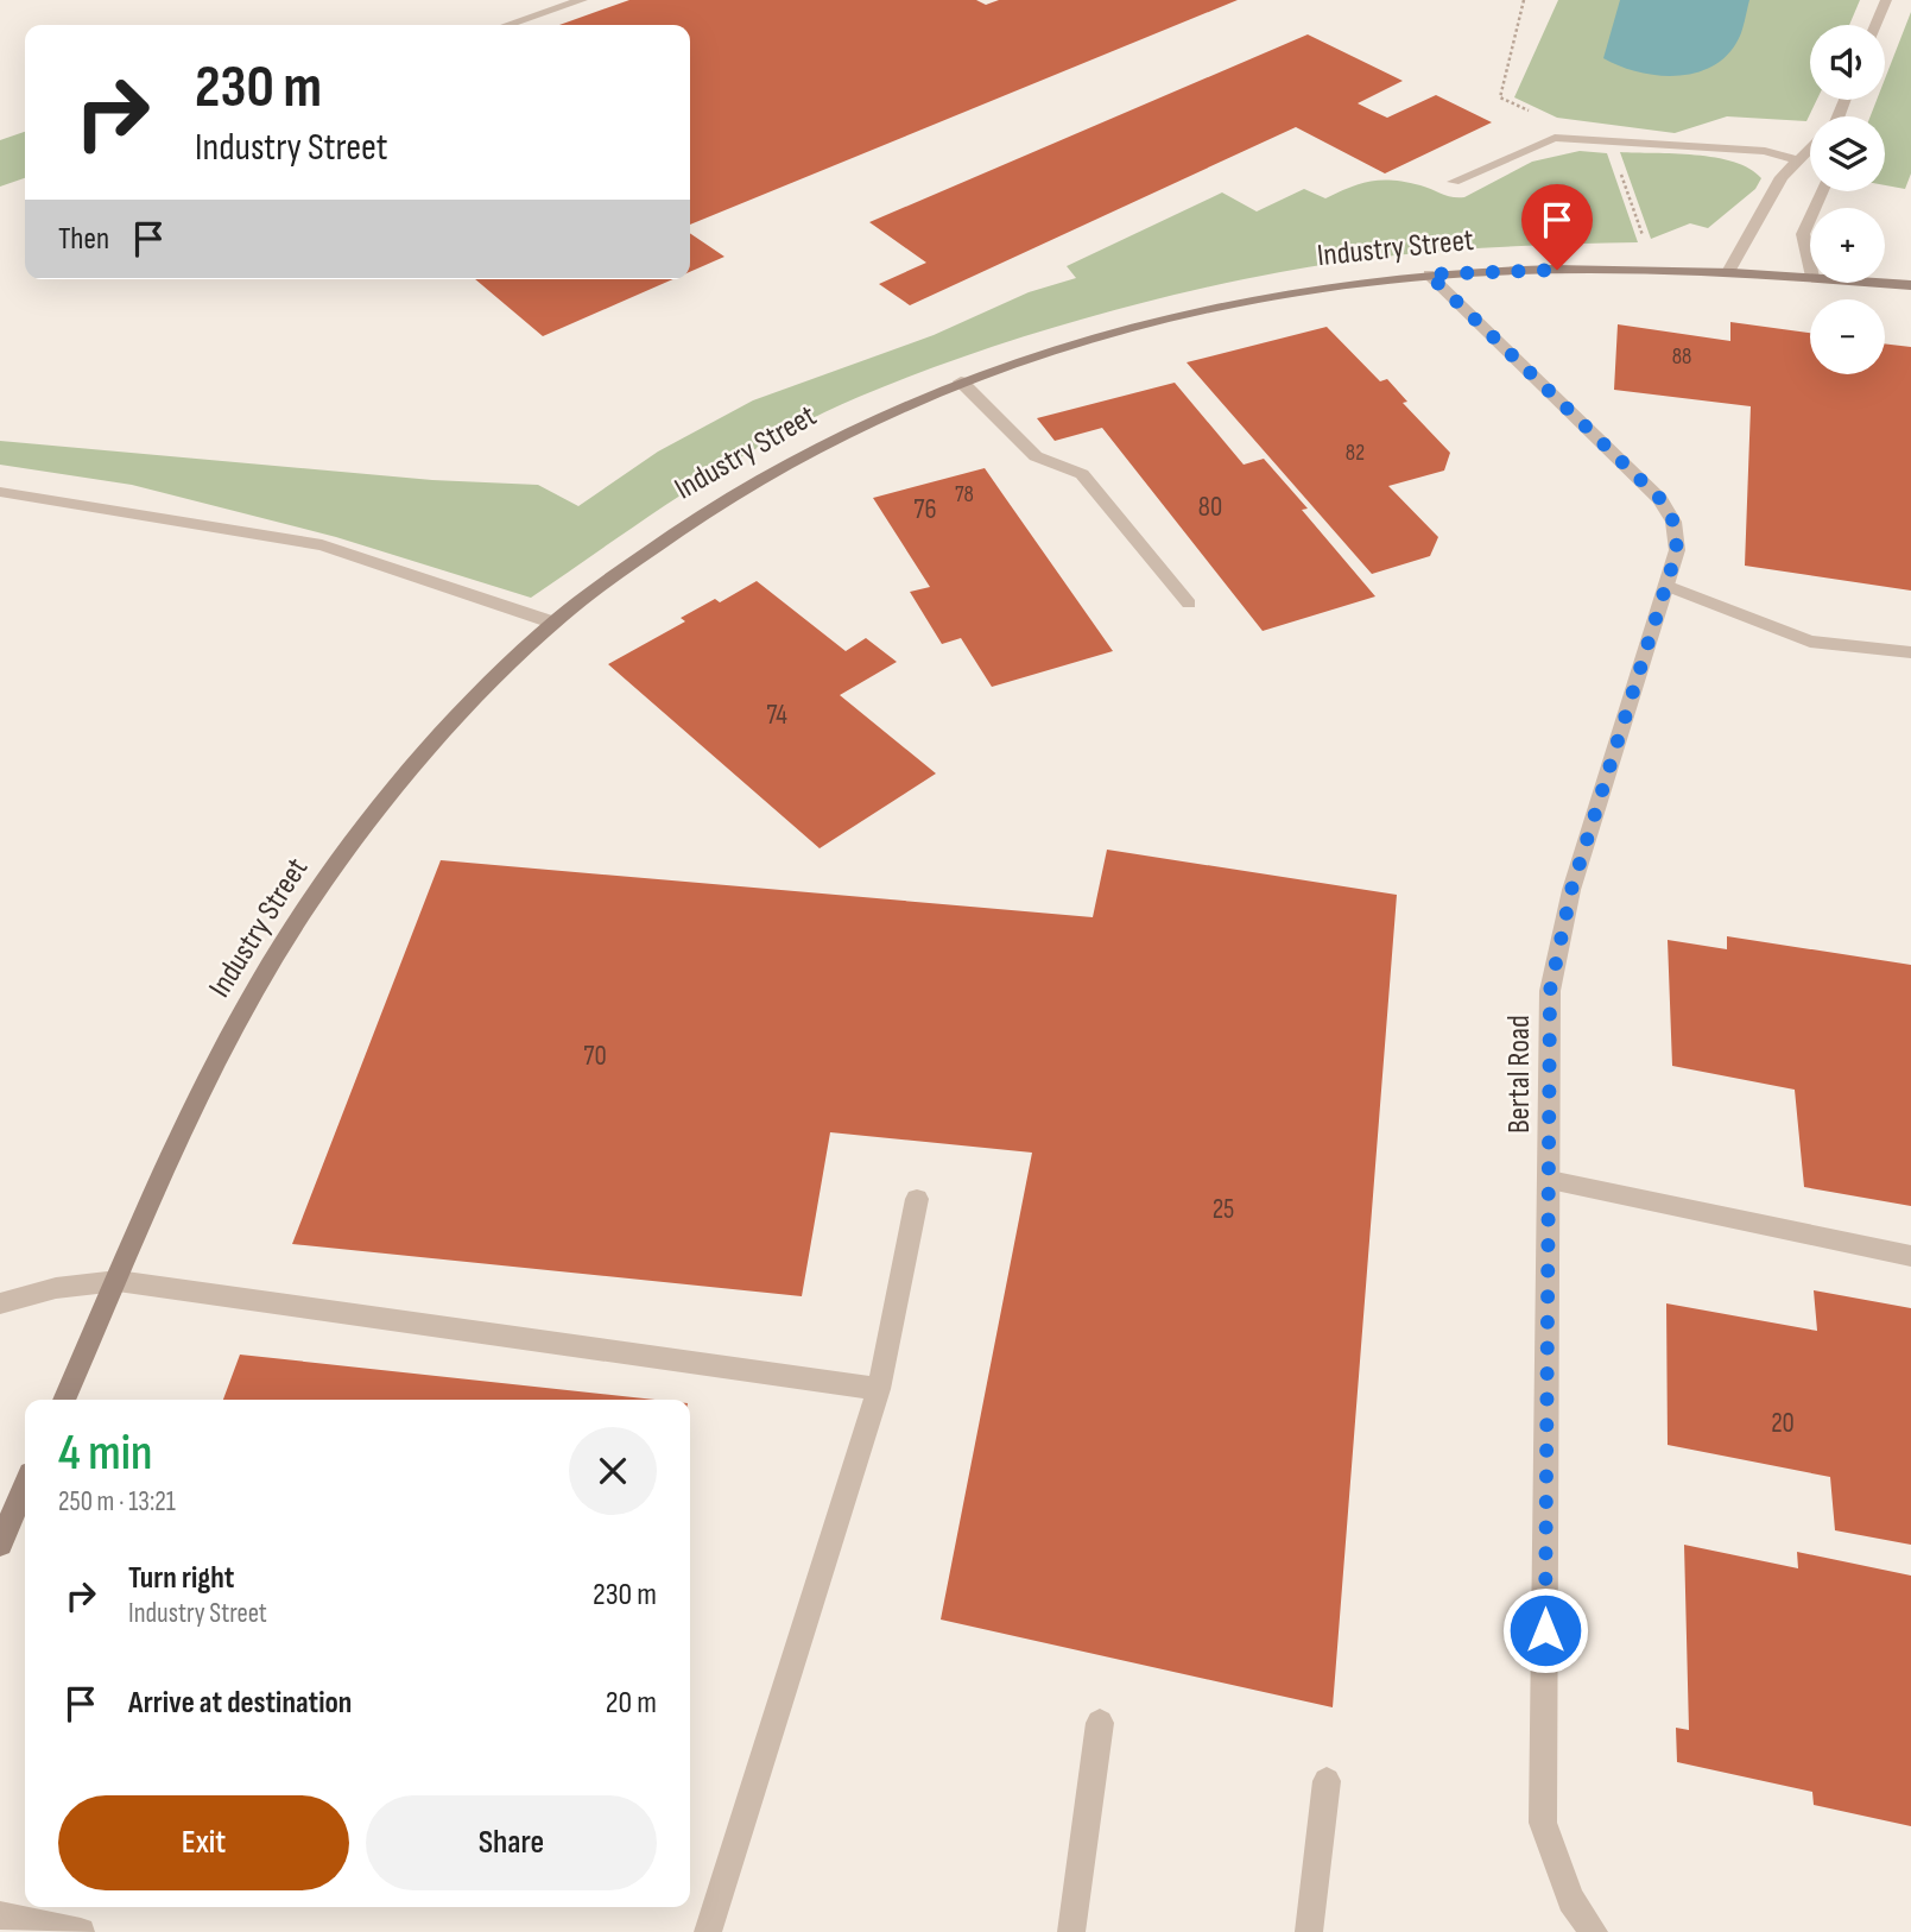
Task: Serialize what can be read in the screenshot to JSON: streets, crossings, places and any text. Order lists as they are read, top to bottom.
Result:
{
  "streets": {
    "street": ["Industry Street", "Bertal Road"]
  },
  "crossings": [
    ["Industry Street", "Bertal Road"]
  ],
  "house_numbers": [
    "88",
    "82",
    "78",
    "80",
    "76",
    "74",
    "70",
    "25",
    "20"
  ],
  "page": {
    "map_buttons": ["+", "−"],
    "turn": ["230 m", "Industry Street"],
    "then": "Then",
    "heading": ["4 min", "250 m · 13:21"],
    "list": [
      {
        "name": "Turn right",
        "note": "Industry Street",
        "value": "230 m"
      },
      {
        "name": "Arrive at destination",
        "value": "20 m"
      }
    ],
    "buttons": ["Exit", "Share"]
  }
}
